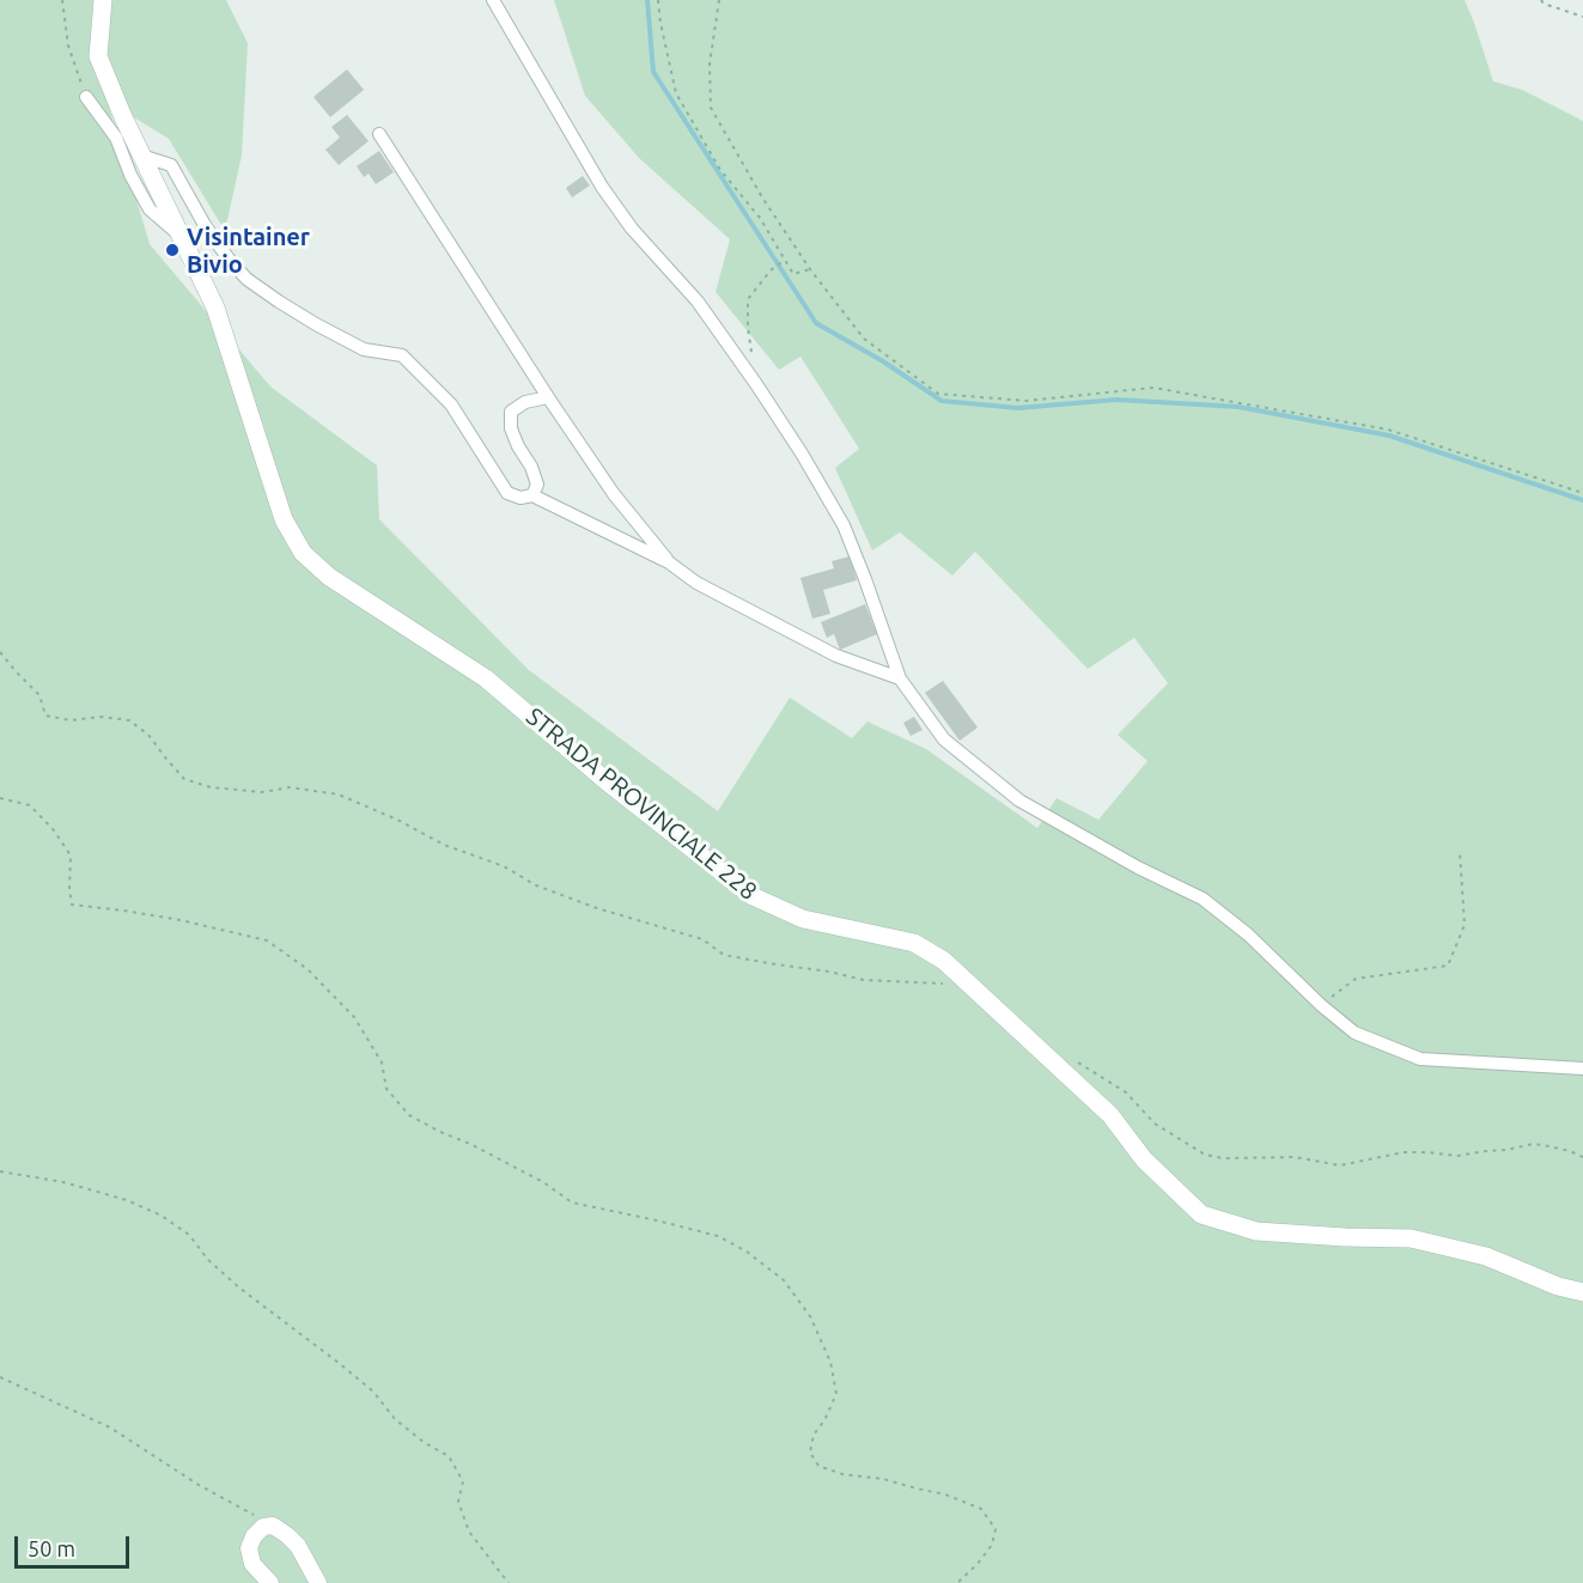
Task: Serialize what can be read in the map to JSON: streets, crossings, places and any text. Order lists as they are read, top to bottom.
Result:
{
  "streets": {
    "main road": ["STRADA PROVINCIALE 228"]
  },
  "places": ["Visintainer Bivio"],
  "scale_bar": "50 m"
}
